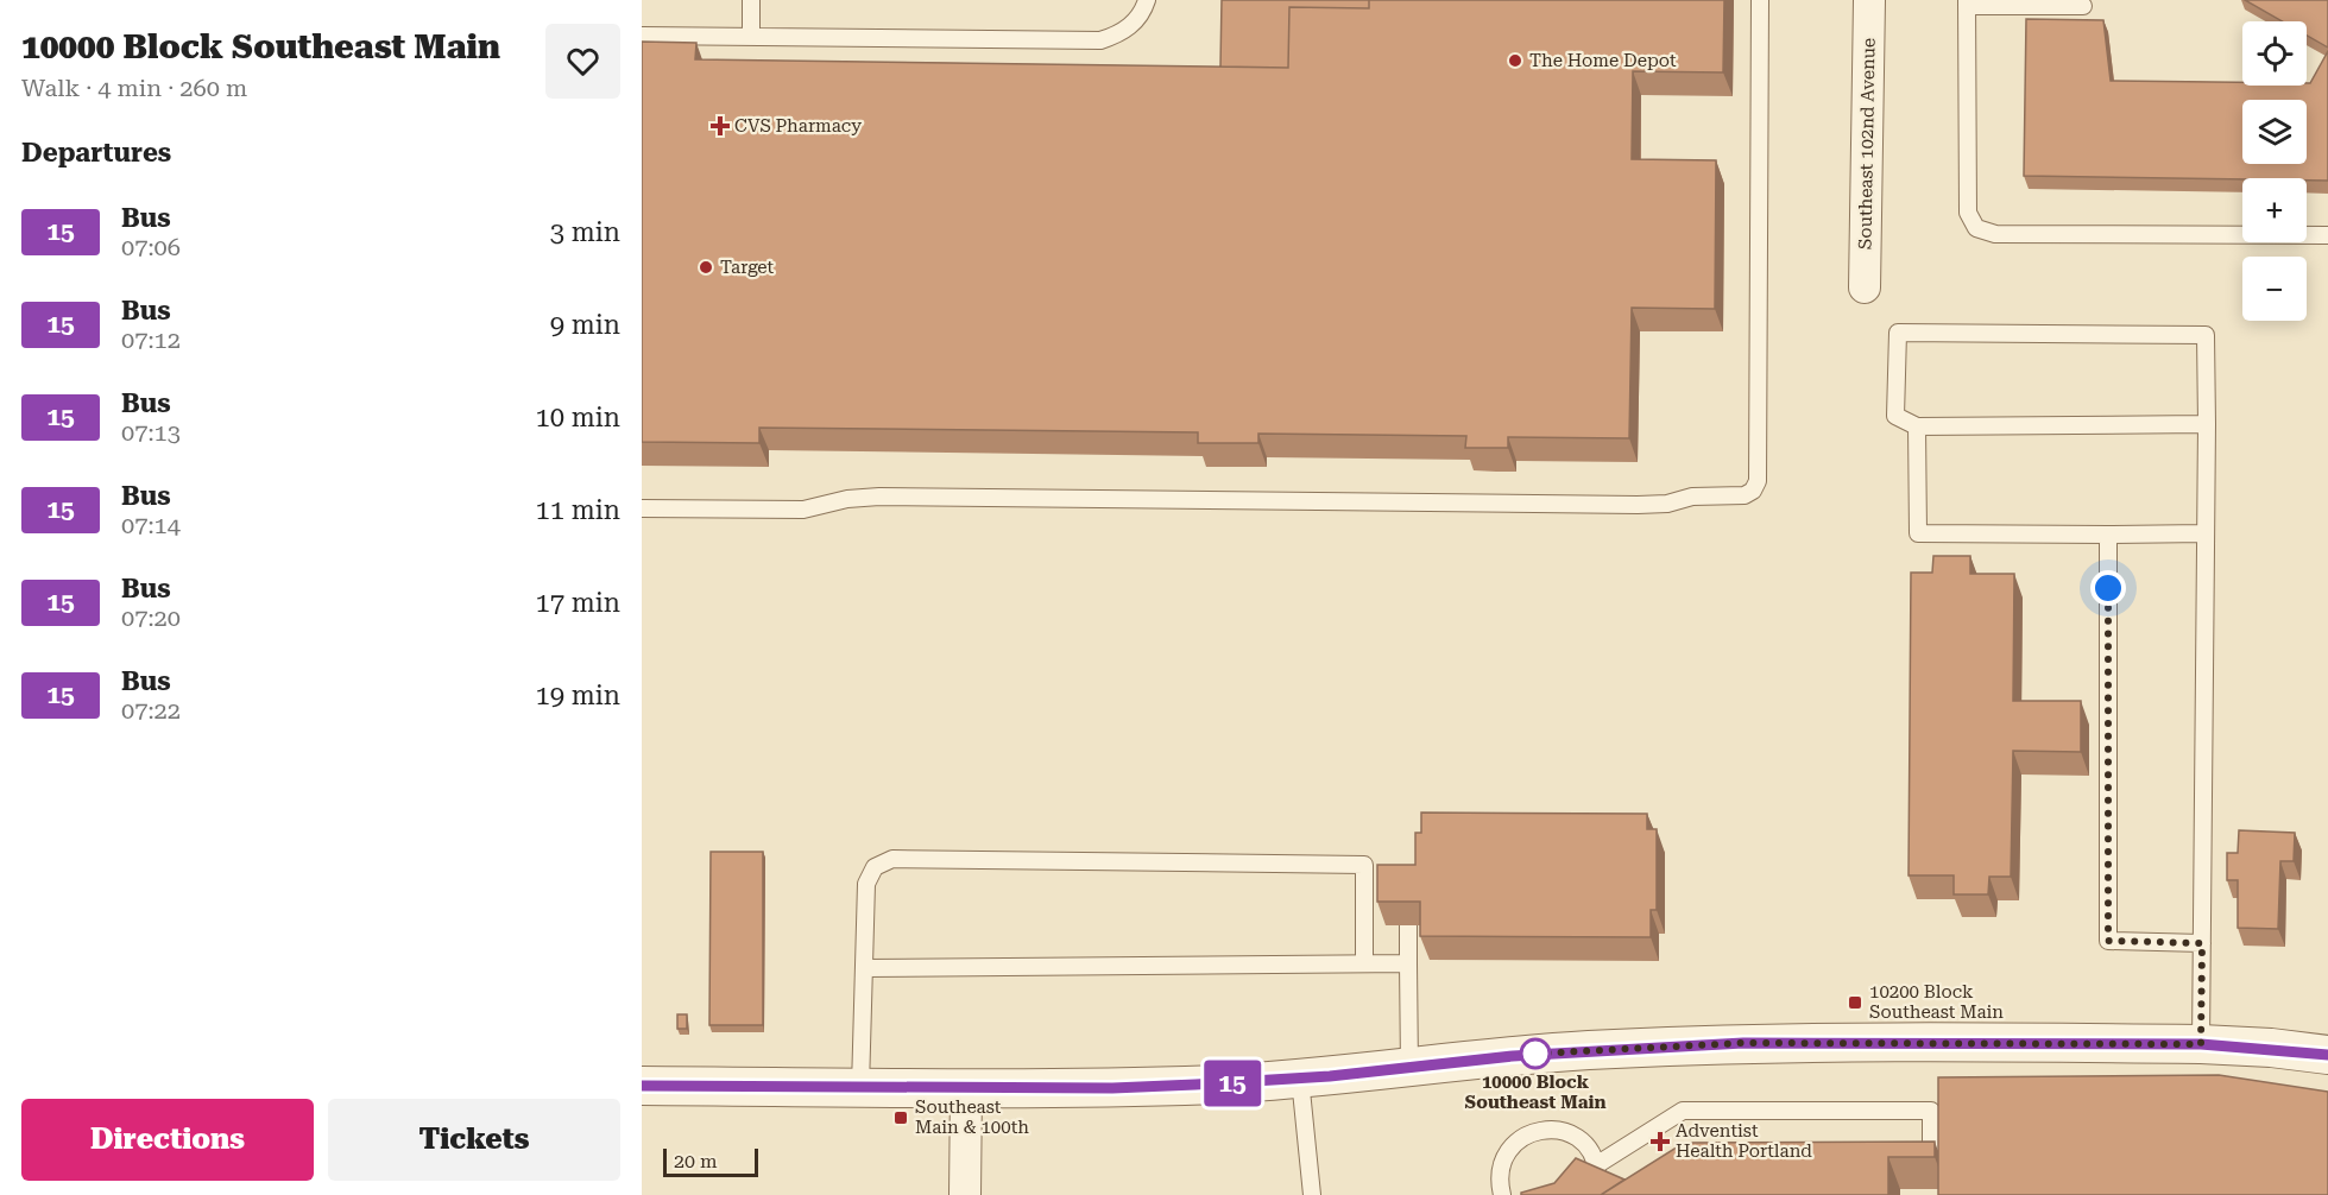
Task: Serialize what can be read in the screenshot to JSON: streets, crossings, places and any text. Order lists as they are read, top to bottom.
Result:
{
  "streets": {
    "street": ["Southeast 102nd Avenue"]
  },
  "places": {
    "other": ["The Home Depot", "Target", "10000 Block Southeast Main"],
    "health": ["CVS Pharmacy", "Adventist Health Portland"],
    "transit": ["10200 Block Southeast Main", "Southeast Main & 100th"]
  },
  "lines": ["bus line 15"],
  "scale_bar": "20 m",
  "page": {
    "heading": [
      ["10000 Block Southeast Main", "Walk · 4 min · 260 m"],
      "Departures"
    ],
    "on_map": "15",
    "map_buttons": ["+", "−"],
    "list": [
      {
        "mark": "15",
        "name": "Bus",
        "note": "07:06",
        "value": "3 min"
      },
      {
        "mark": "15",
        "name": "Bus",
        "note": "07:12",
        "value": "9 min"
      },
      {
        "mark": "15",
        "name": "Bus",
        "note": "07:13",
        "value": "10 min"
      },
      {
        "mark": "15",
        "name": "Bus",
        "note": "07:14",
        "value": "11 min"
      },
      {
        "mark": "15",
        "name": "Bus",
        "note": "07:20",
        "value": "17 min"
      },
      {
        "mark": "15",
        "name": "Bus",
        "note": "07:22",
        "value": "19 min"
      }
    ],
    "buttons": ["Directions", "Tickets"],
    "scale": "20 m"
  }
}
